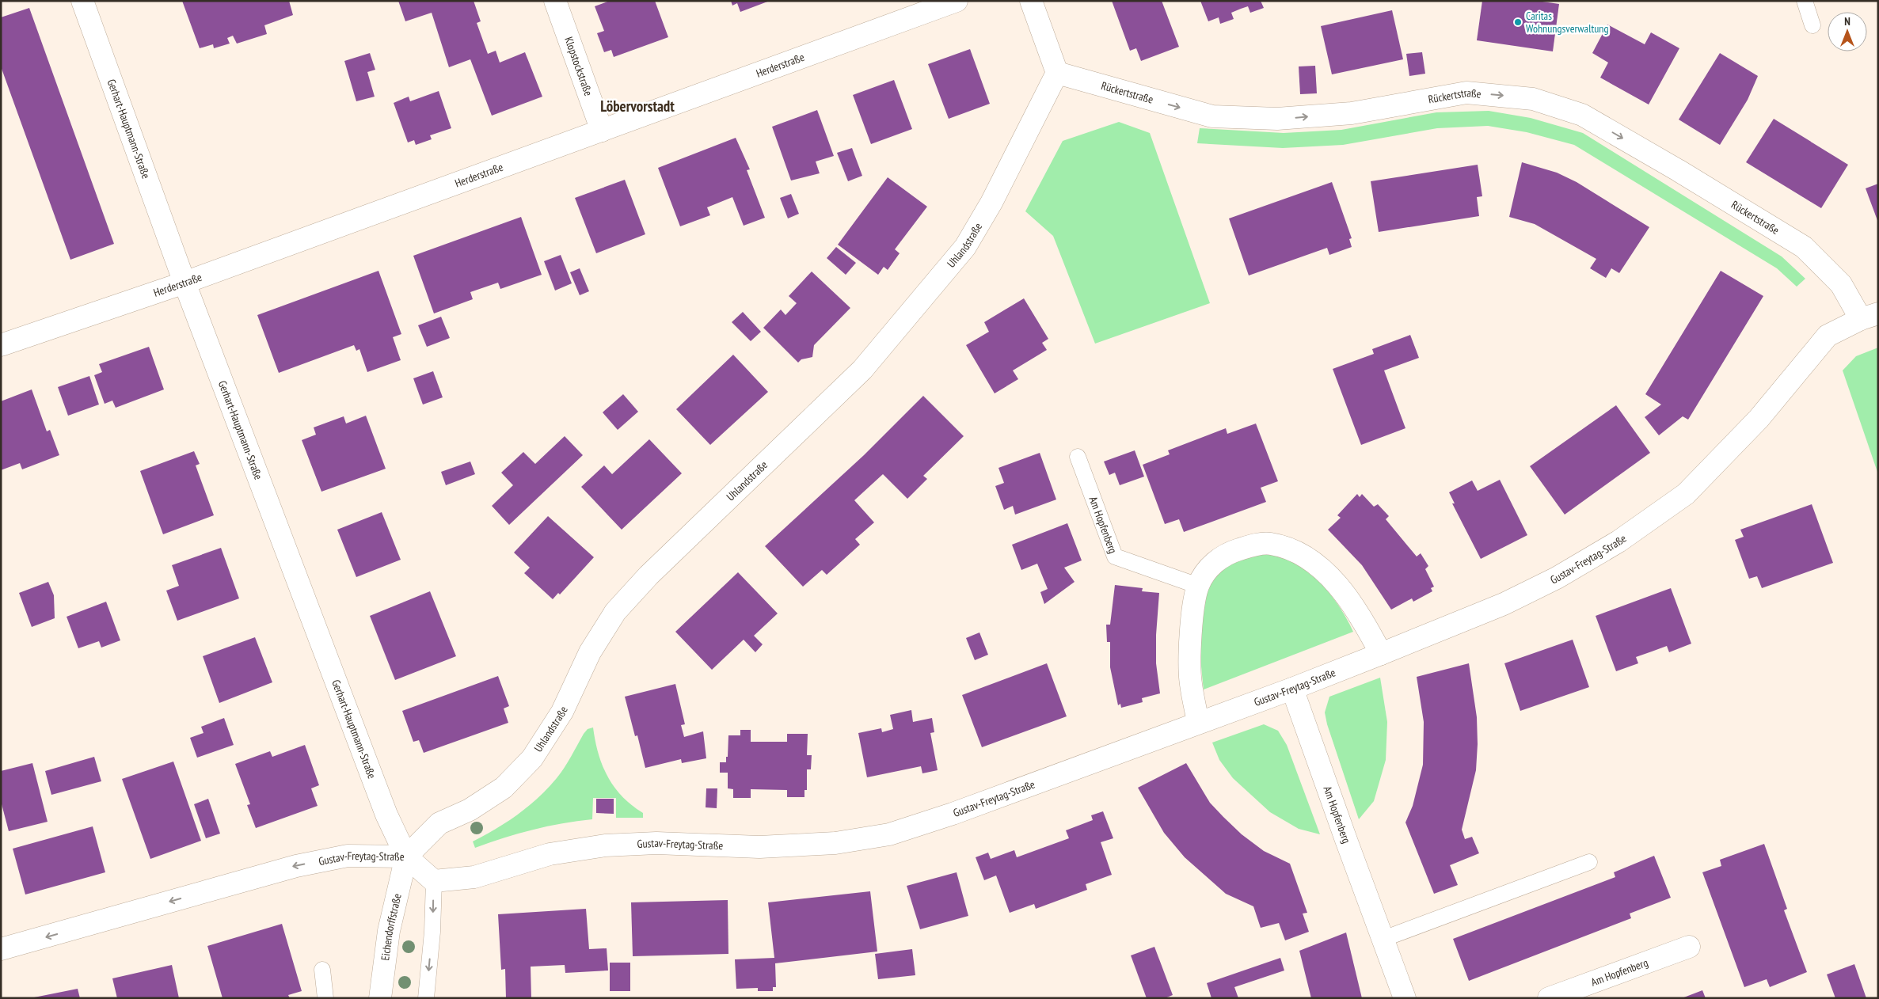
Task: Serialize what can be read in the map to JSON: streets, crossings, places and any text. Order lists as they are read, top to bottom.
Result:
{
  "streets": {
    "street": [
      "Herderstraße",
      "Klopstockstraße",
      "Rückertstraße",
      "Gerhart-Hauptmann-Straße",
      "Uhlandstraße",
      "Am Hopfenberg",
      "Gustav-Freytag-Straße",
      "Eichendorffstraße"
    ]
  },
  "crossings": [
    ["Herderstraße", "Klopstockstraße"],
    ["Herderstraße", "Gerhart-Hauptmann-Straße"],
    ["Rückertstraße", "Uhlandstraße"],
    ["Rückertstraße", "Gustav-Freytag-Straße"],
    ["Gerhart-Hauptmann-Straße", "Uhlandstraße"],
    ["Gerhart-Hauptmann-Straße", "Gustav-Freytag-Straße"],
    ["Gerhart-Hauptmann-Straße", "Eichendorffstraße"],
    ["Uhlandstraße", "Gustav-Freytag-Straße"],
    ["Uhlandstraße", "Eichendorffstraße"],
    ["Am Hopfenberg", "Gustav-Freytag-Straße"],
    ["Gustav-Freytag-Straße", "Eichendorffstraße"]
  ],
  "one_way": ["Rückertstraße"],
  "districts": ["Löbervorstadt"],
  "places": ["Caritas Wohnungsverwaltung"],
  "north": "top"
}
